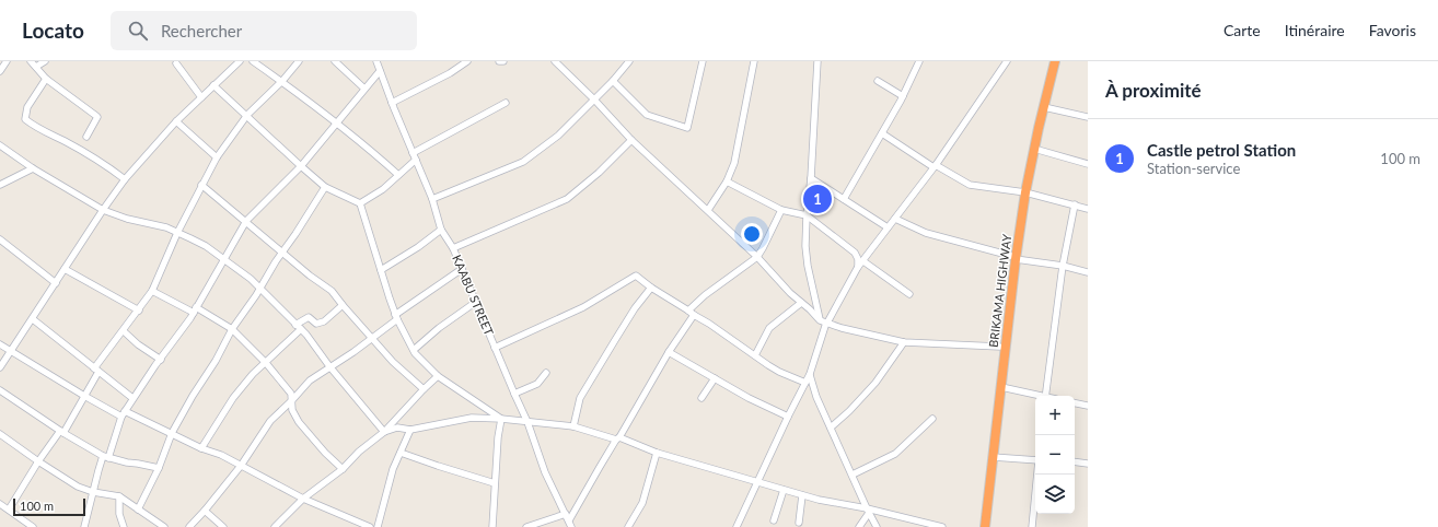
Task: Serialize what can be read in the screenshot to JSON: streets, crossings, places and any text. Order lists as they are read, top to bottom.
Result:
{
  "streets": {
    "highway": ["BRIKAMA HIGHWAY"],
    "street": ["KAABU STREET"]
  },
  "scale_bar": "100 m",
  "page": {
    "header": "Locato",
    "search": "Rechercher",
    "nav": ["Carte", "Itinéraire", "Favoris"],
    "heading": "À proximité",
    "list": [
      {
        "mark": "1",
        "name": "Castle petrol Station",
        "note": "Station-service",
        "value": "100 m"
      }
    ],
    "pins": "1",
    "map_buttons": ["+", "−"],
    "scale": "100 m"
  }
}
